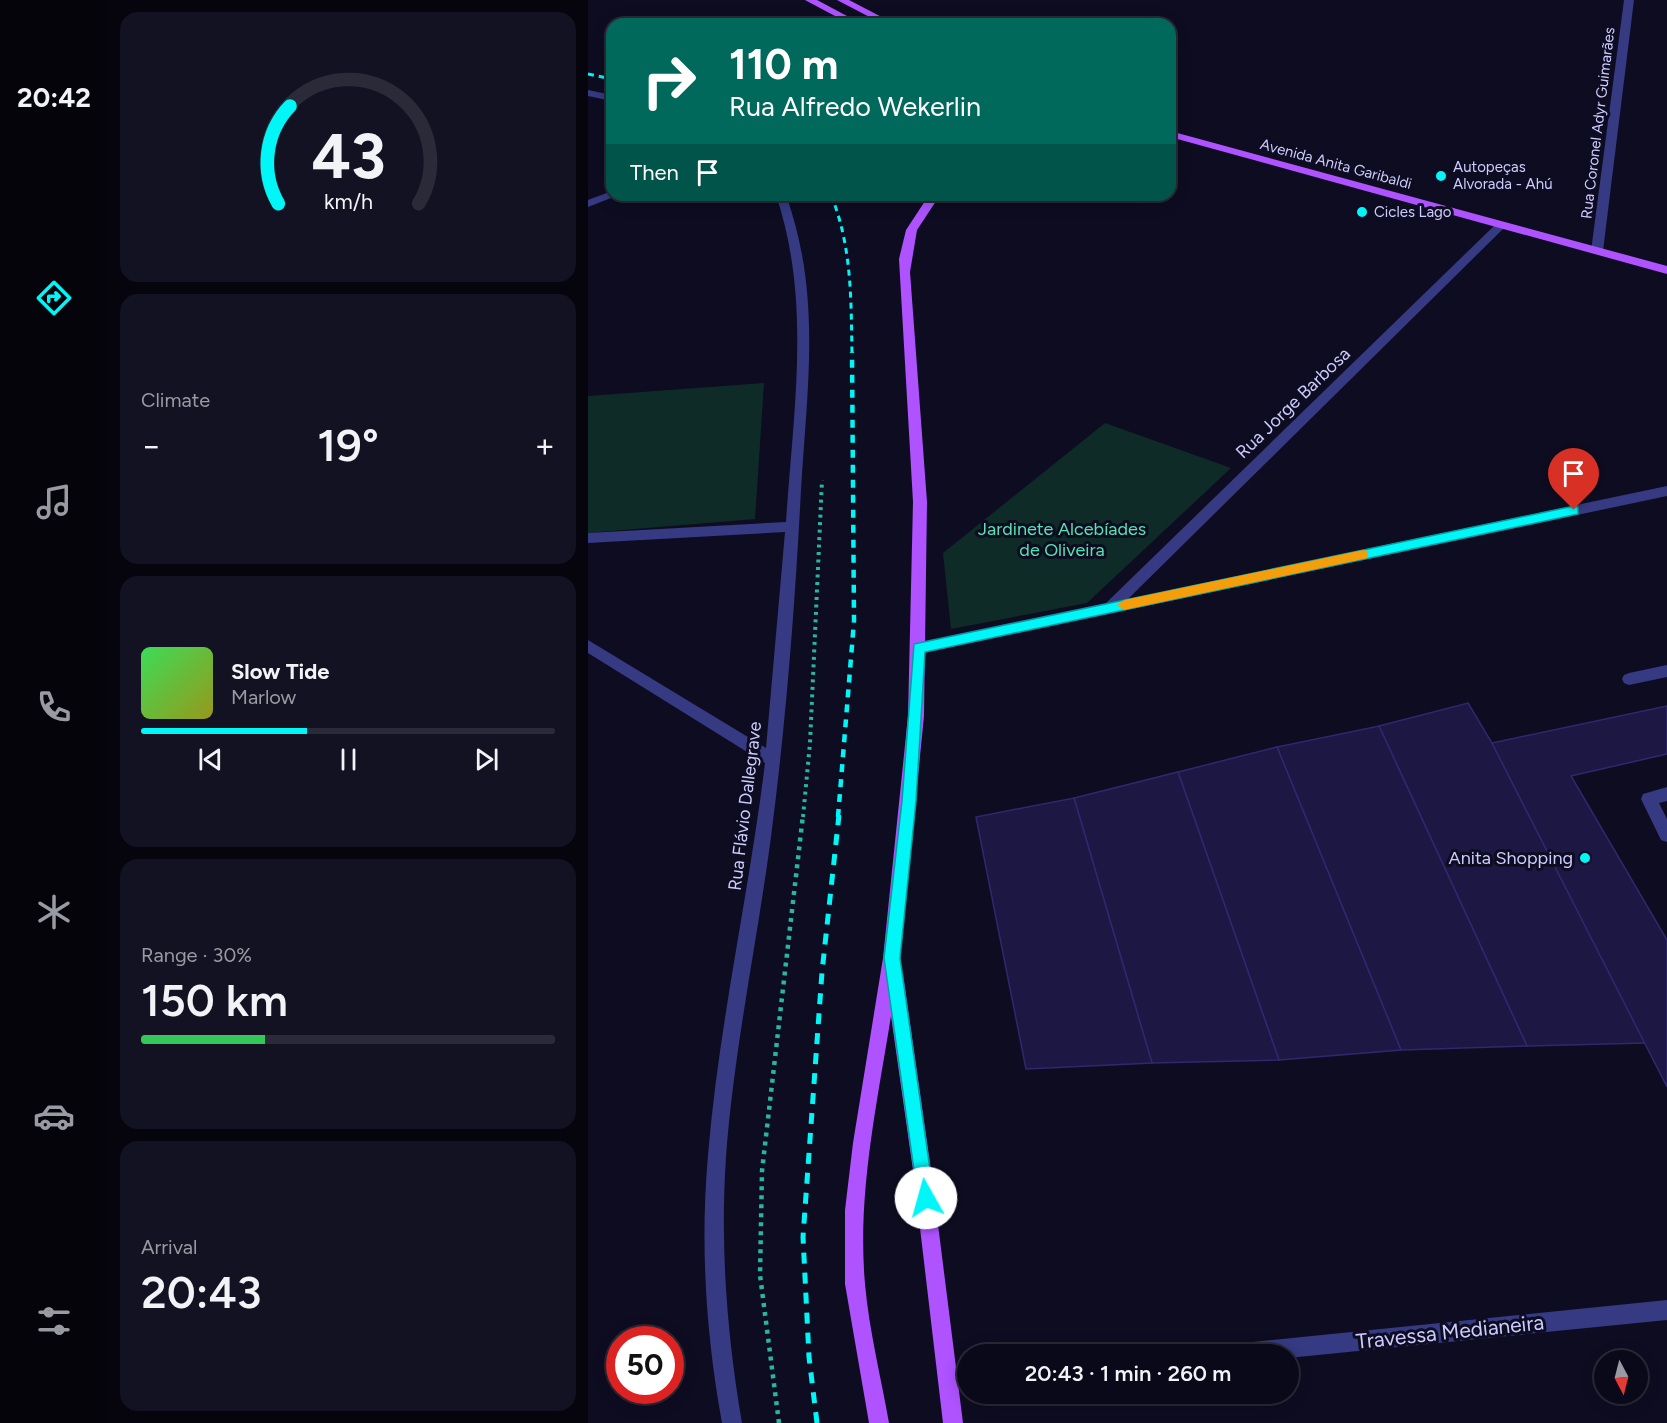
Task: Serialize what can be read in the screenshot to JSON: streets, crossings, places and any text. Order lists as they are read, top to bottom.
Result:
{
  "streets": {
    "main road": ["Avenida Anita Garibaldi"],
    "street": [
      "Rua Coronel Adyr Guimarães",
      "Rua Jorge Barbosa",
      "Rua Flávio Dallegrave",
      "Travessa Medianeira"
    ]
  },
  "crossings": [
    ["Rua Coronel Adyr Guimarães", "Avenida Anita Garibaldi"],
    ["Avenida Anita Garibaldi", "Rua Jorge Barbosa"]
  ],
  "parks": ["Jardinete Alcebíades de Oliveira"],
  "places": ["Autopeças Alvorada - Ahú", "Cicles Lago", "Anita Shopping"],
  "north": "bottom",
  "page": {
    "tabs": "20:42",
    "turn": ["110 m", "Rua Alfredo Wekerlin"],
    "then": "Then",
    "tile": [
      "Climate",
      ["Range · 30%", "150 km"],
      ["Arrival", "20:43"]
    ],
    "heat": ["−", "19°", "+"],
    "song": ["Slow Tide", "Marlow"],
    "limit": "50",
    "trip": "20:43 · 1 min · 260 m",
    "gauge": ["43", "km/h"]
  }
}
